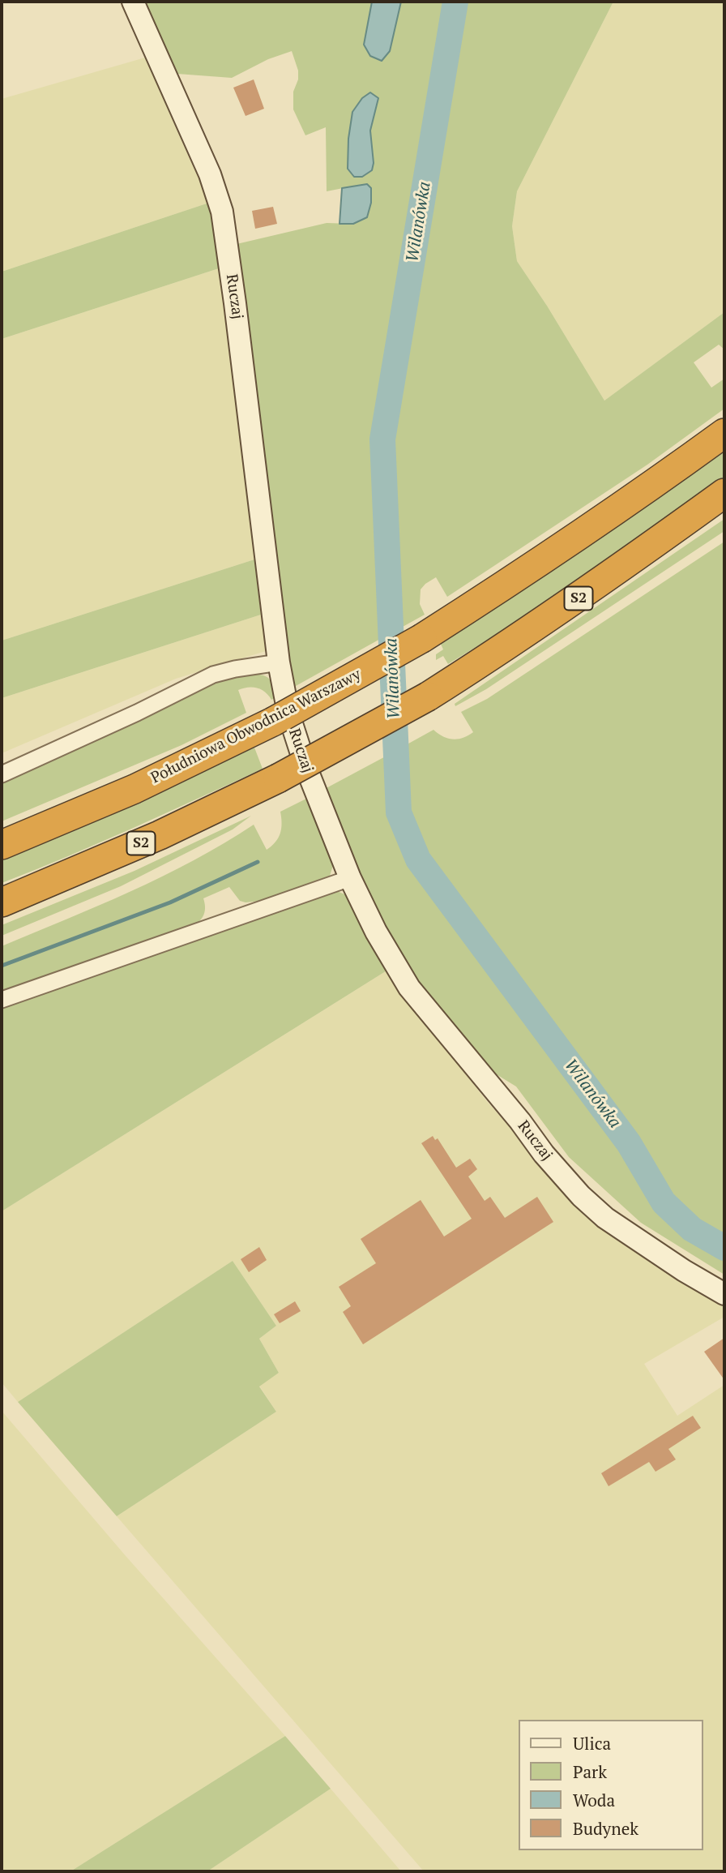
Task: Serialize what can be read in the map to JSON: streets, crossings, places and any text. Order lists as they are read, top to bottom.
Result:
{
  "streets": {
    "highway": ["S2", "Południowa Obwodnica Warszawy"],
    "street": ["Ruczaj"]
  },
  "water": ["Wilanówka"],
  "legend": [
    "Ulica",
    "Park",
    "Woda",
    "Budynek"
  ]
}
